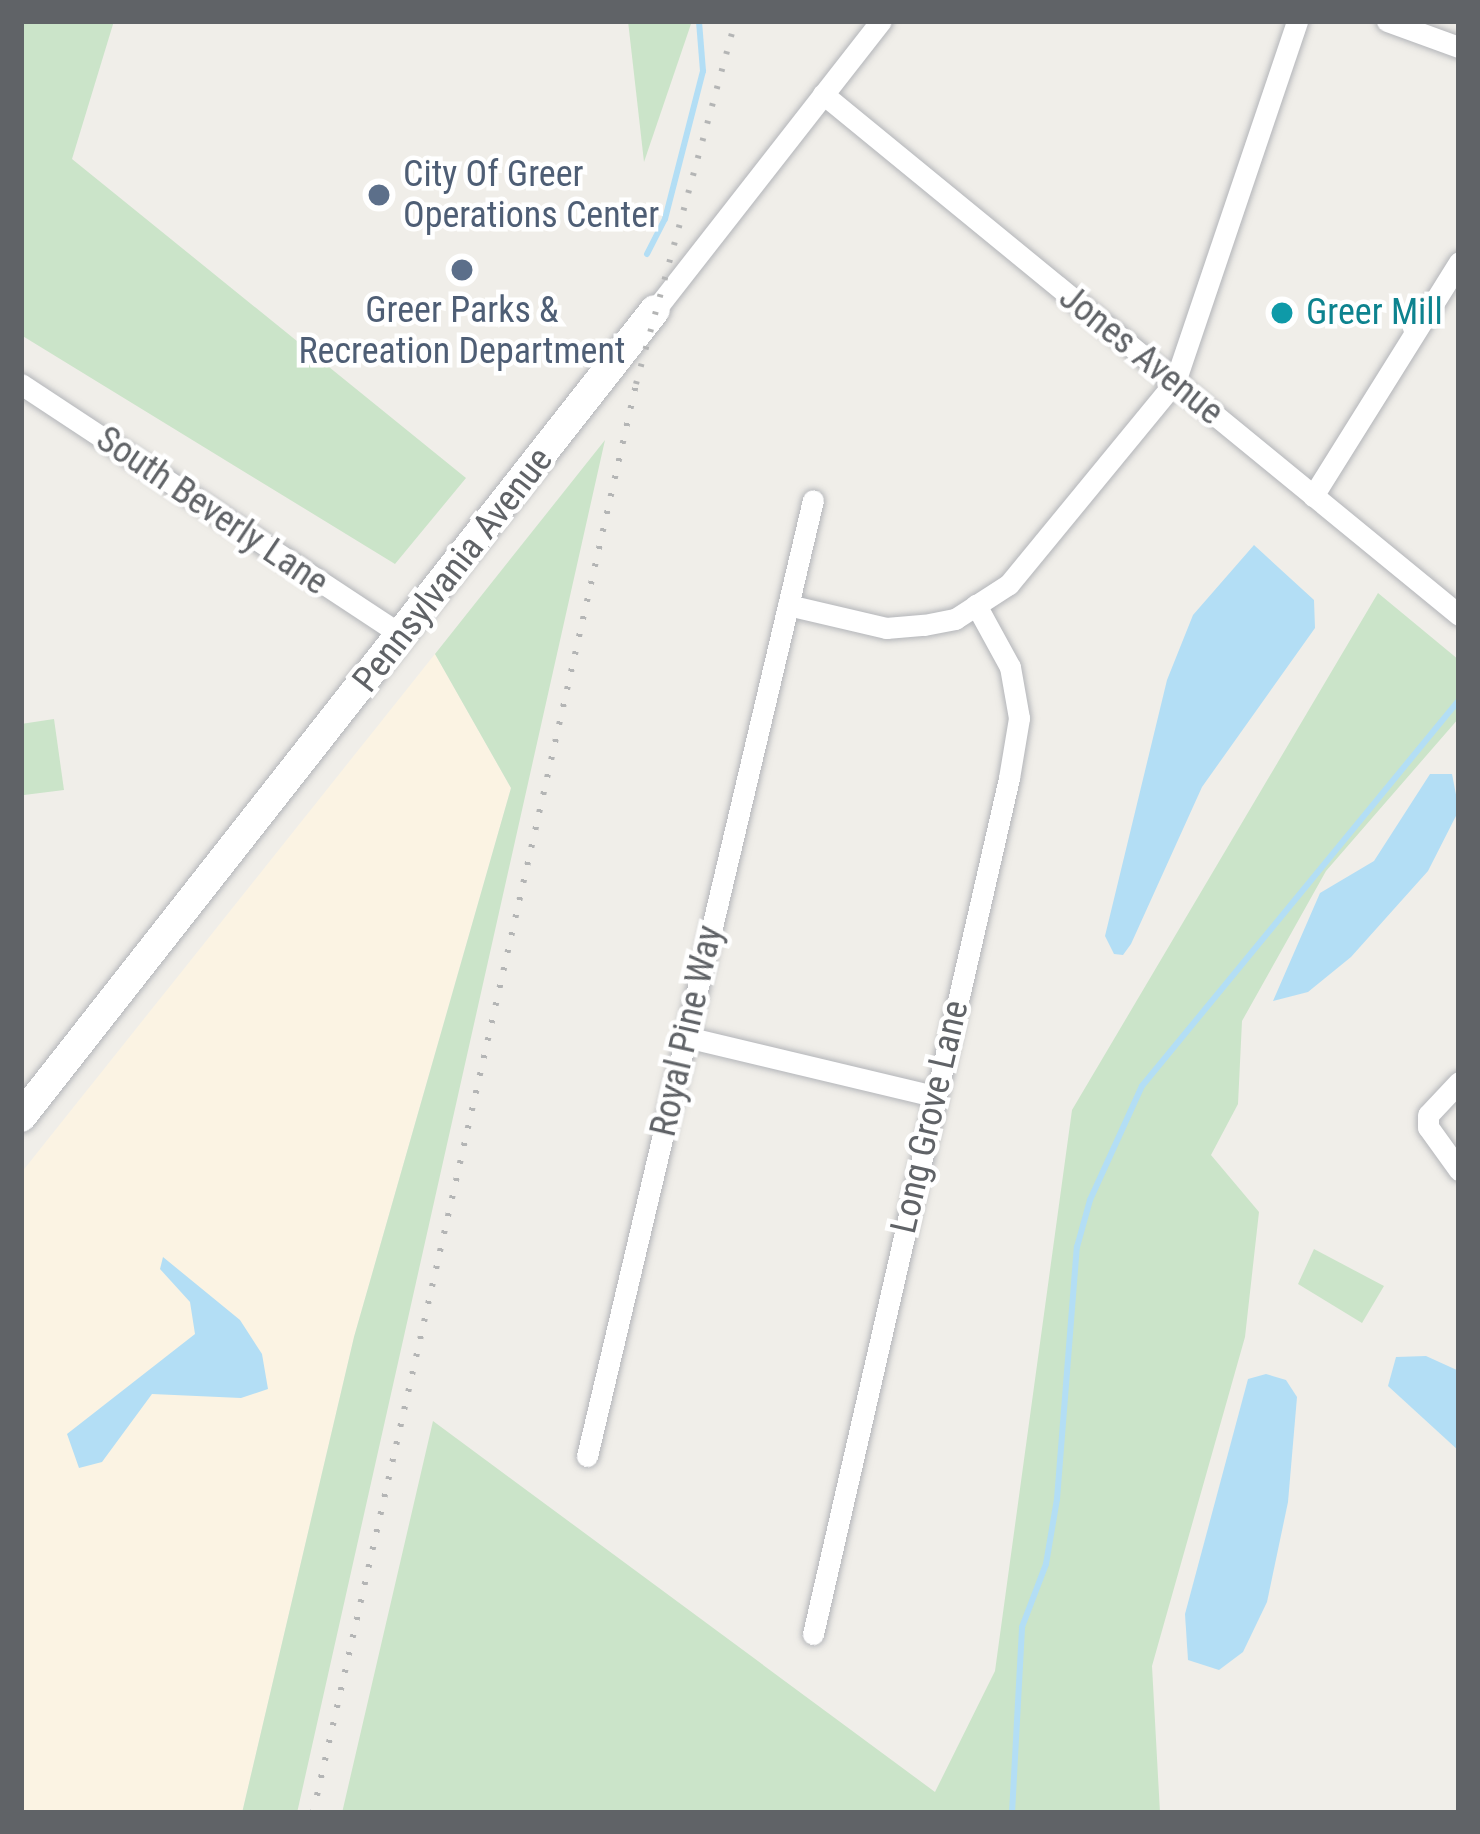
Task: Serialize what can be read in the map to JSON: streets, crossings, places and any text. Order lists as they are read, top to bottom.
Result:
{
  "streets": {
    "street": [
      "Jones Avenue",
      "South Beverly Lane",
      "Pennsylvania Avenue",
      "Royal Pine Way",
      "Long Grove Lane"
    ]
  },
  "crossings": [
    ["Jones Avenue", "Pennsylvania Avenue"],
    ["South Beverly Lane", "Pennsylvania Avenue"]
  ],
  "places": ["City Of Greer Operations Center", "Greer Parks & Recreation Department", "Greer Mill"]
}
